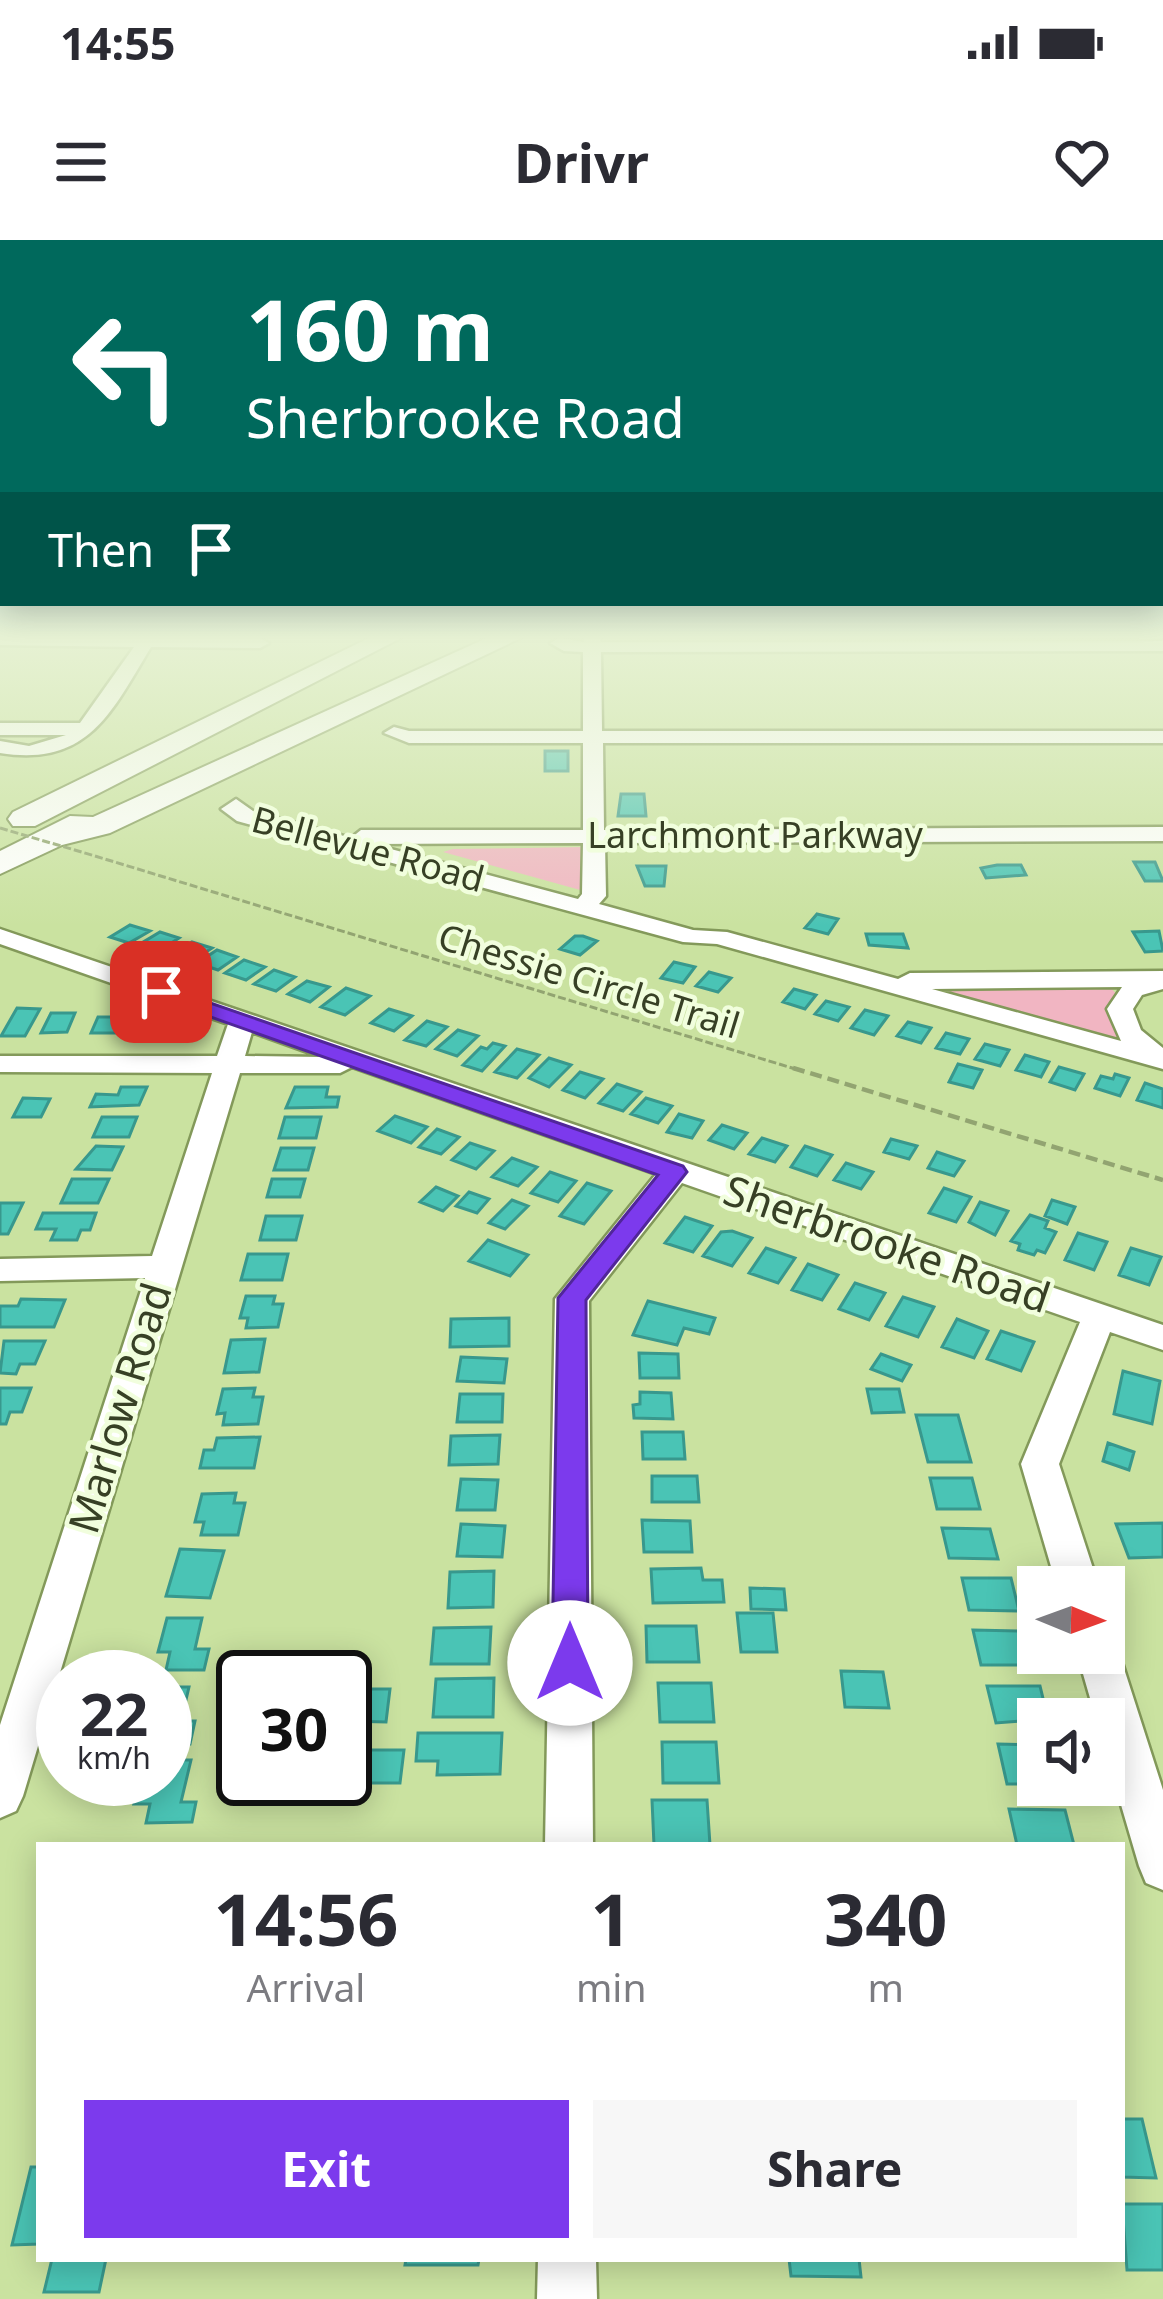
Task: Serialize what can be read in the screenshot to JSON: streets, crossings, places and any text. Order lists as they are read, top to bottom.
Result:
{
  "streets": {
    "street": [
      "Larchmont Parkway",
      "Bellevue Road",
      "Sherbrooke Road",
      "Marlow Road"
    ],
    "path": ["Chessie Circle Trail"]
  },
  "crossings": [
    ["Larchmont Parkway", "Bellevue Road"],
    ["Sherbrooke Road", "Marlow Road"]
  ],
  "north": "right",
  "page": {
    "status": "14:55",
    "header": "Drivr",
    "turn": ["160 m", "Sherbrooke Road"],
    "then": "Then",
    "speed": "22 km/h",
    "limit": "30",
    "eta": [
      "14:56",
      "Arrival",
      "1",
      "min",
      "340",
      "m"
    ],
    "buttons": ["Exit", "Share"]
  }
}
